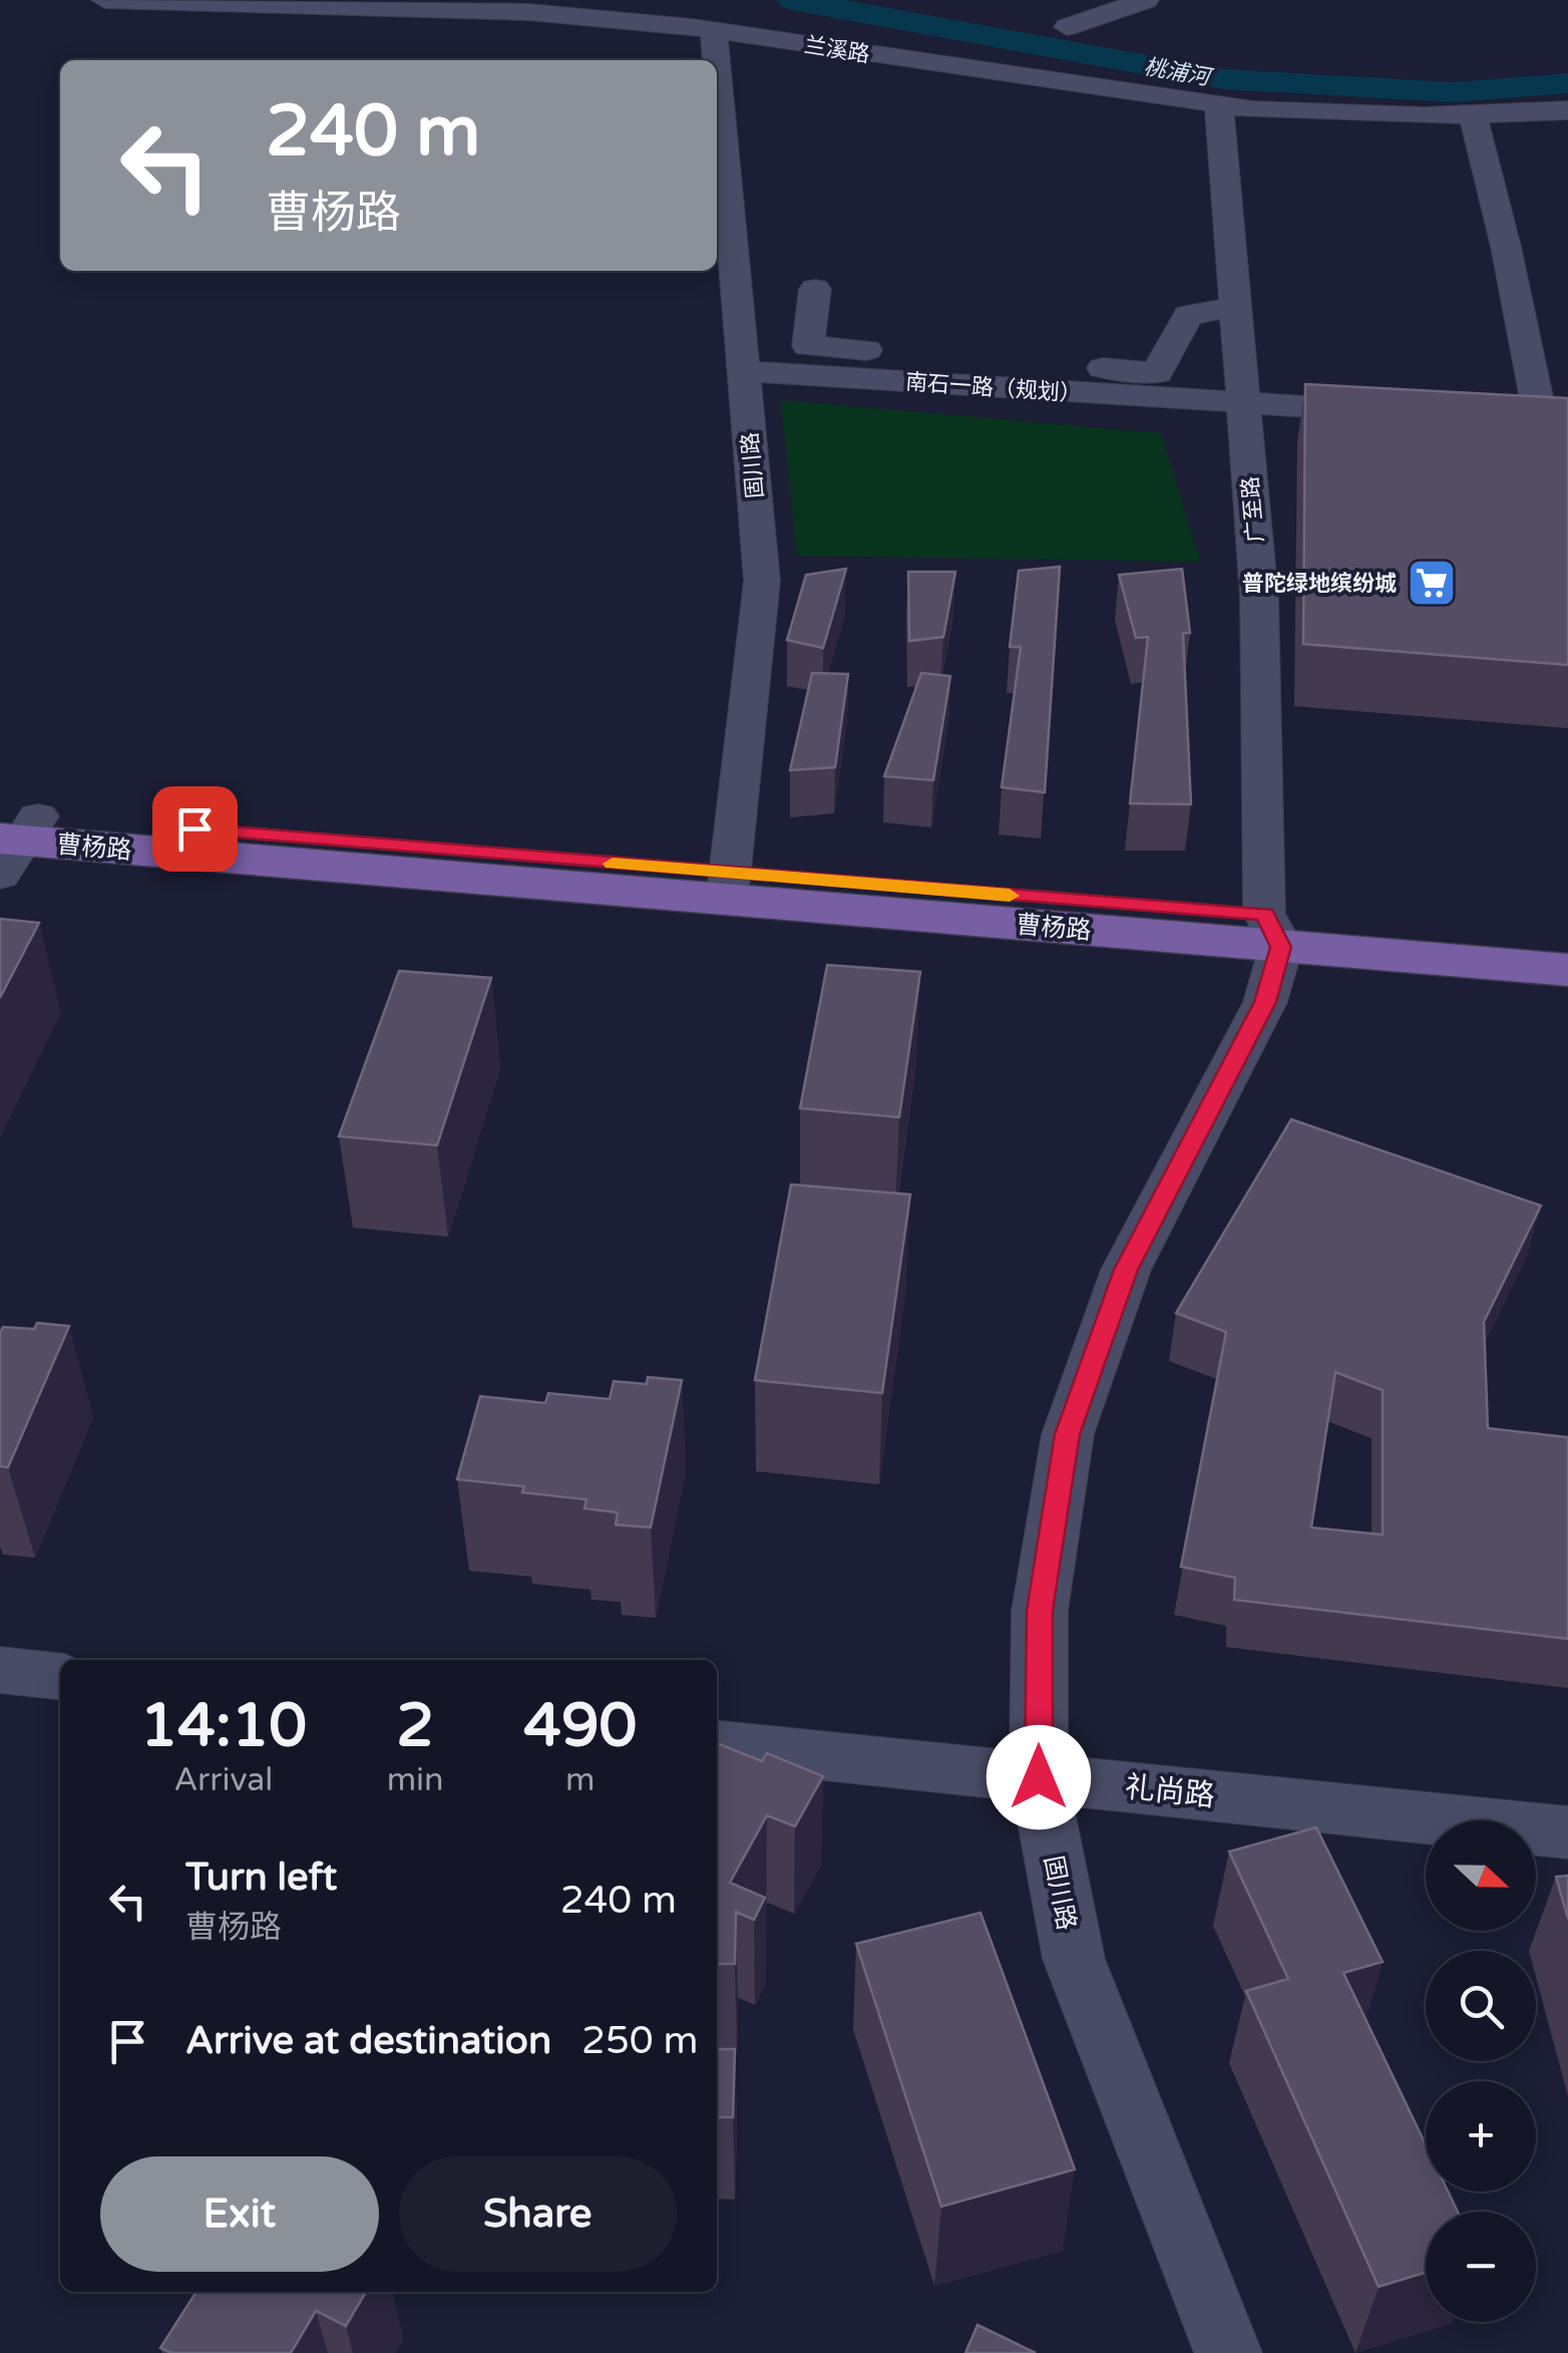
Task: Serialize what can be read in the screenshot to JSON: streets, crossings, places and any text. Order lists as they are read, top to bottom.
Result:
{
  "streets": {
    "main road": ["曹杨路"],
    "street": [
      "兰溪路",
      "南石一路（规划）",
      "固川路",
      "广至路",
      "礼尚路"
    ]
  },
  "crossings": [
    ["兰溪路", "固川路"],
    ["兰溪路", "广至路"],
    ["南石一路（规划）", "固川路"],
    ["南石一路（规划）", "广至路"],
    ["固川路", "广至路"],
    ["固川路", "曹杨路"],
    ["固川路", "礼尚路"],
    ["广至路", "曹杨路"]
  ],
  "water": ["桃浦河"],
  "places": {
    "supermarket": ["普陀绿地缤纷城"]
  },
  "north": "right",
  "page": {
    "turn": ["240 m", "曹杨路"],
    "eta": [
      "14:10",
      "Arrival",
      "2",
      "min",
      "490",
      "m"
    ],
    "map_buttons": ["+", "−"],
    "list": [
      {
        "name": "Turn left",
        "note": "曹杨路",
        "value": "240 m"
      },
      {
        "name": "Arrive at destination",
        "value": "250 m"
      }
    ],
    "buttons": ["Exit", "Share"]
  }
}
